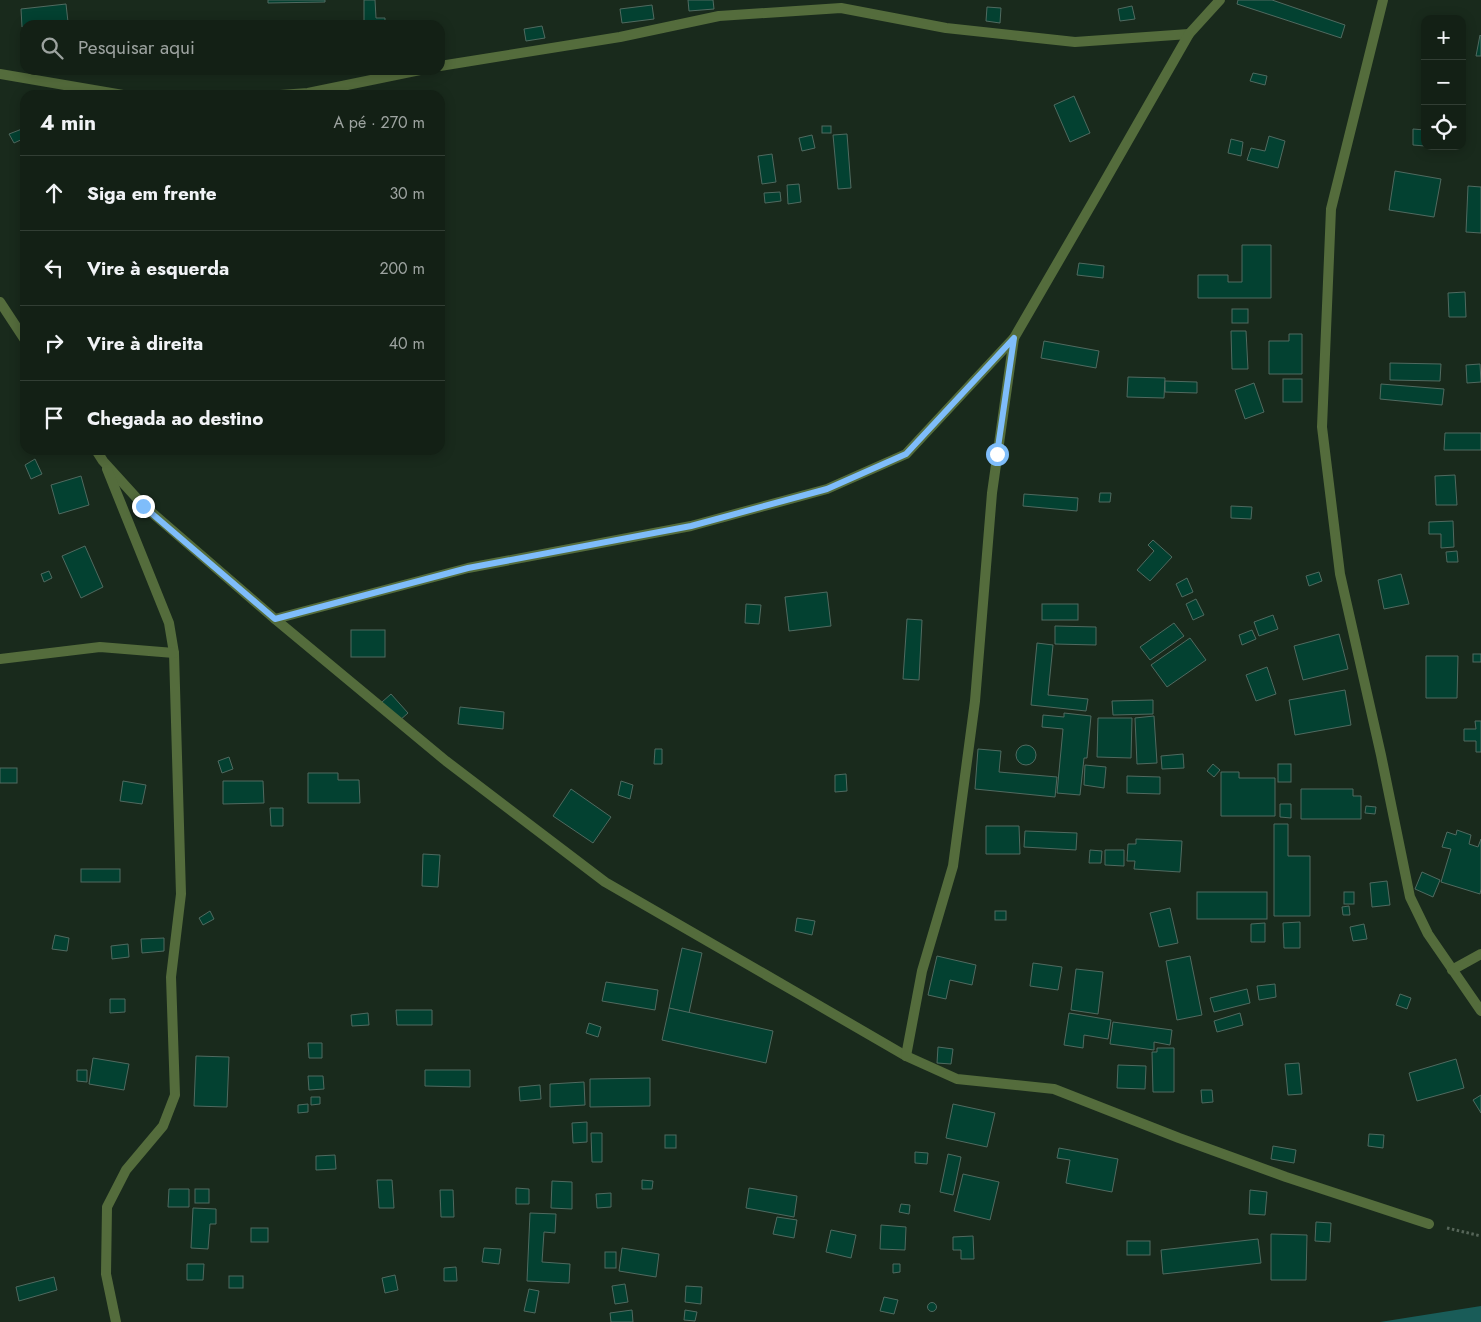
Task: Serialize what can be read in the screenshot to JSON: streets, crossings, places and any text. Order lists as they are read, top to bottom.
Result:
{
  "page": {
    "map_buttons": ["+", "−"],
    "search": "Pesquisar aqui",
    "heading": ["4 min", "A pé · 270 m"],
    "list": [
      ["Siga em frente", "30 m"],
      ["Vire à esquerda", "200 m"],
      ["Vire à direita", "40 m"],
      "Chegada ao destino"
    ]
  }
}
